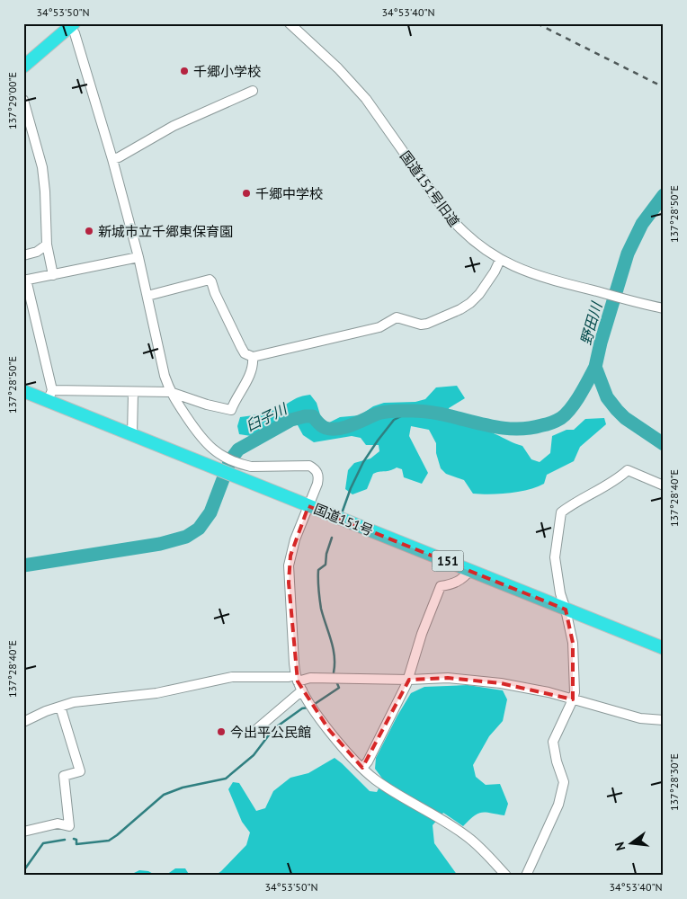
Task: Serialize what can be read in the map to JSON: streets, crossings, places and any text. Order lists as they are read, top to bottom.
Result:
{
  "streets": {
    "highway": ["国道151号", "151"],
    "street": ["国道151号旧道"]
  },
  "water": ["野田川", "臼子川"],
  "places": [
    "千郷小学校",
    "千郷中学校",
    "新城市立千郷東保育園",
    "今出平公民館"
  ],
  "north": "left",
  "coordinates": [
    "34°53'50\"N",
    "34°53'40\"N",
    "137°29'00\"E",
    "137°28'50\"E",
    "137°28'40\"E",
    "137°28'30\"E"
  ]
}
